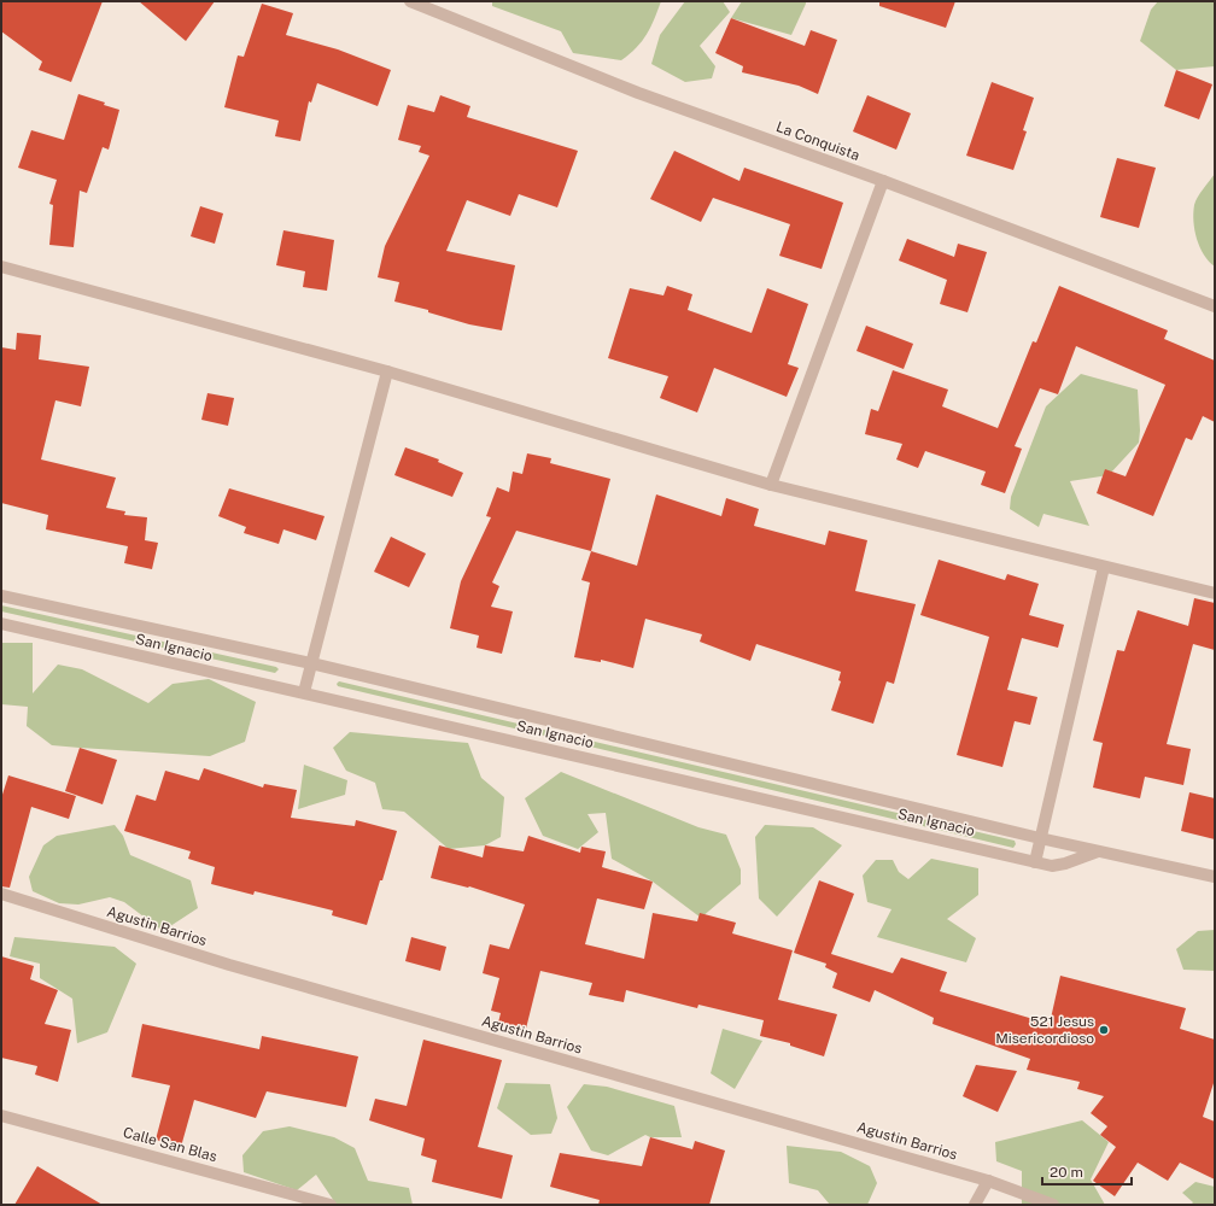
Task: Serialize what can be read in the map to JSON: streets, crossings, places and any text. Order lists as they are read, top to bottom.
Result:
{
  "streets": {
    "street": [
      "La Conquista",
      "San Ignacio",
      "Agustin Barrios",
      "Calle San Blas"
    ]
  },
  "places": ["521 Jesus Misericordioso"],
  "scale_bar": "20 m"
}
